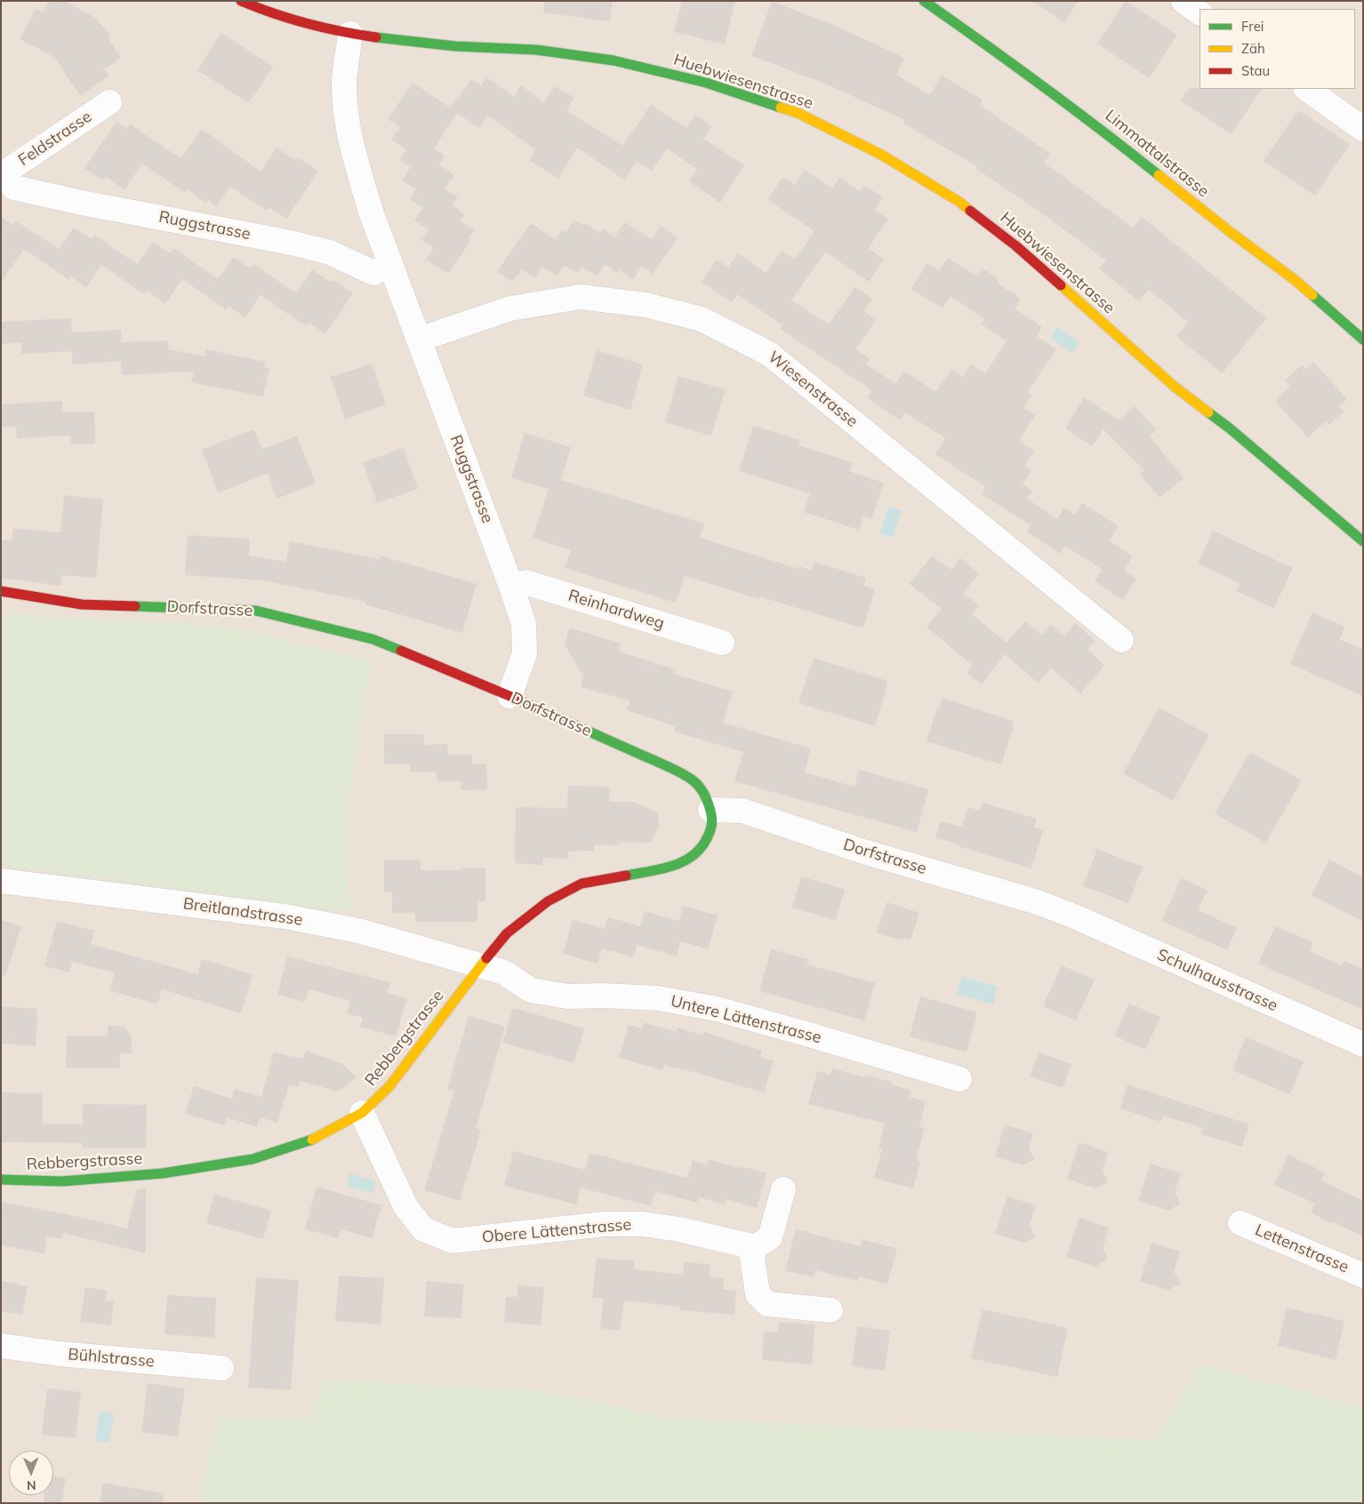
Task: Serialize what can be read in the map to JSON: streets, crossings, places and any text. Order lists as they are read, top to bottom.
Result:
{
  "streets": {
    "street": [
      "Huebwiesenstrasse",
      "Feldstrasse",
      "Limmattalstrasse",
      "Ruggstrasse",
      "Wiesenstrasse",
      "Dorfstrasse",
      "Reinhardweg",
      "Breitlandstrasse",
      "Schulhausstrasse",
      "Untere Lättenstrasse",
      "Rebbergstrasse",
      "Obere Lättenstrasse",
      "Lettenstrasse",
      "Bühlstrasse"
    ]
  },
  "crossings": [
    ["Huebwiesenstrasse", "Ruggstrasse"],
    ["Feldstrasse", "Ruggstrasse"],
    ["Ruggstrasse", "Wiesenstrasse"],
    ["Ruggstrasse", "Dorfstrasse"],
    ["Ruggstrasse", "Reinhardweg"],
    ["Dorfstrasse", "Schulhausstrasse"],
    ["Dorfstrasse", "Rebbergstrasse"],
    ["Breitlandstrasse", "Untere Lättenstrasse"],
    ["Breitlandstrasse", "Rebbergstrasse"],
    ["Untere Lättenstrasse", "Rebbergstrasse"],
    ["Rebbergstrasse", "Obere Lättenstrasse"]
  ],
  "legend": ["Frei", "Zäh", "Stau"],
  "north": "bottom"
}
